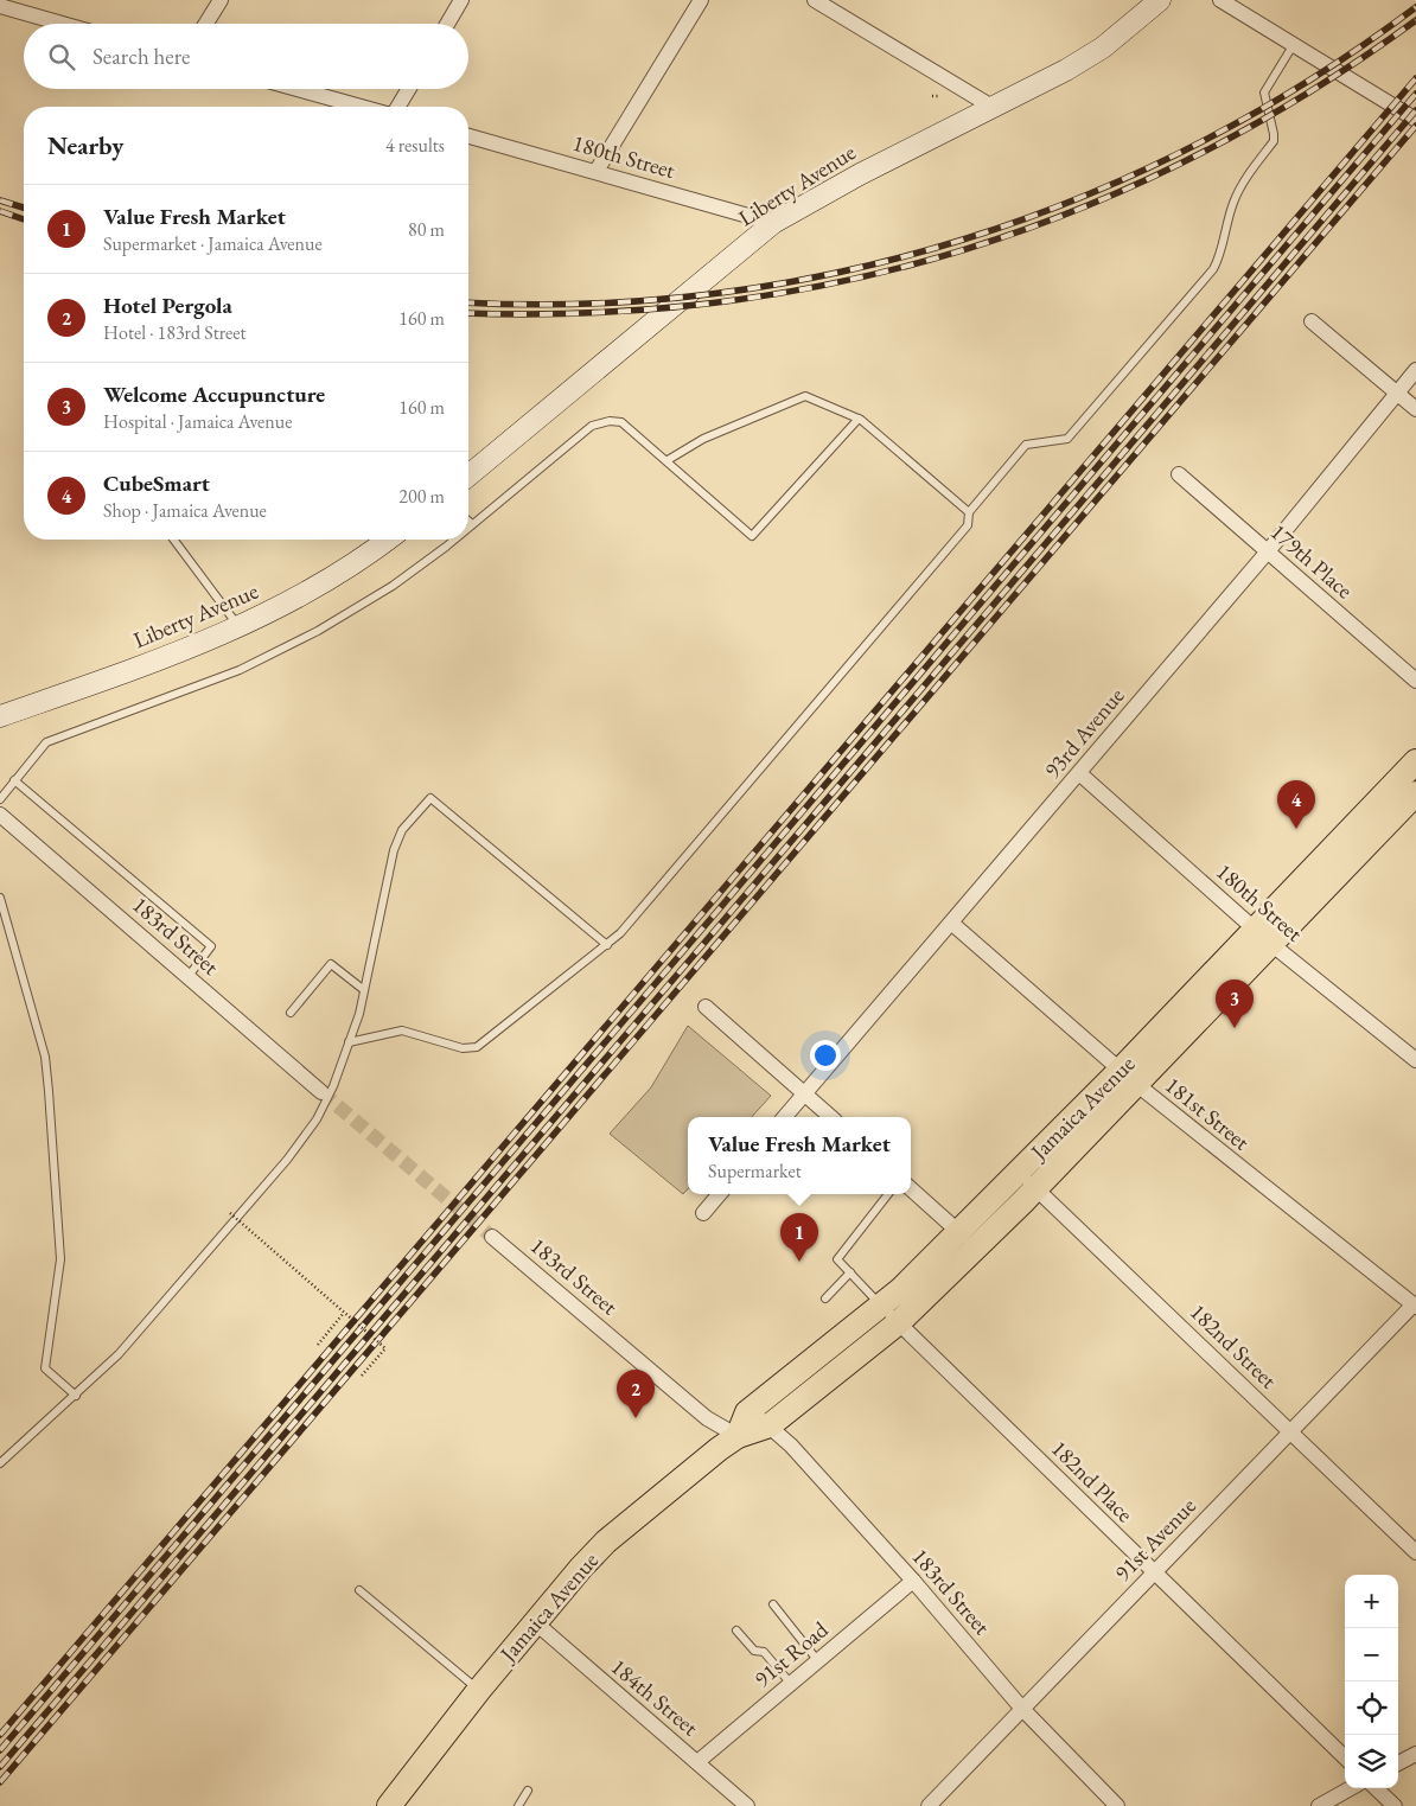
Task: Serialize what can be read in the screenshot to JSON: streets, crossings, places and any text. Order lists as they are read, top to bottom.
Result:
{
  "streets": {
    "main road": ["Liberty Avenue", "Jamaica Avenue"],
    "street": [
      "180th Street",
      "179th Place",
      "93rd Avenue",
      "183rd Street",
      "181st Street",
      "182nd Street",
      "182nd Place",
      "91st Avenue",
      "91st Road",
      "184th Street"
    ]
  },
  "crossings": [
    ["180th Street", "Liberty Avenue"],
    ["180th Street", "93rd Avenue"],
    ["180th Street", "Jamaica Avenue"],
    ["179th Place", "93rd Avenue"],
    ["93rd Avenue", "181st Street"],
    ["183rd Street", "Jamaica Avenue"],
    ["183rd Street", "91st Avenue"],
    ["183rd Street", "91st Road"],
    ["Jamaica Avenue", "181st Street"],
    ["Jamaica Avenue", "182nd Street"],
    ["Jamaica Avenue", "182nd Place"],
    ["Jamaica Avenue", "184th Street"],
    ["181st Street", "91st Avenue"],
    ["182nd Street", "91st Avenue"],
    ["182nd Place", "91st Avenue"],
    ["91st Road", "184th Street"]
  ],
  "page": {
    "search": "Search here",
    "heading": ["Nearby", "4 results"],
    "list": [
      {
        "mark": "1",
        "name": "Value Fresh Market",
        "note": "Supermarket · Jamaica Avenue",
        "value": "80 m"
      },
      {
        "mark": "2",
        "name": "Hotel Pergola",
        "note": "Hotel · 183rd Street",
        "value": "160 m"
      },
      {
        "mark": "3",
        "name": "Welcome Accupuncture",
        "note": "Hospital · Jamaica Avenue",
        "value": "160 m"
      },
      {
        "mark": "4",
        "name": "CubeSmart",
        "note": "Shop · Jamaica Avenue",
        "value": "200 m"
      }
    ],
    "pins": [
      "4",
      "3",
      "1",
      "2"
    ],
    "popup": ["Value Fresh Market", "Supermarket"],
    "map_buttons": ["+", "−"]
  }
}
